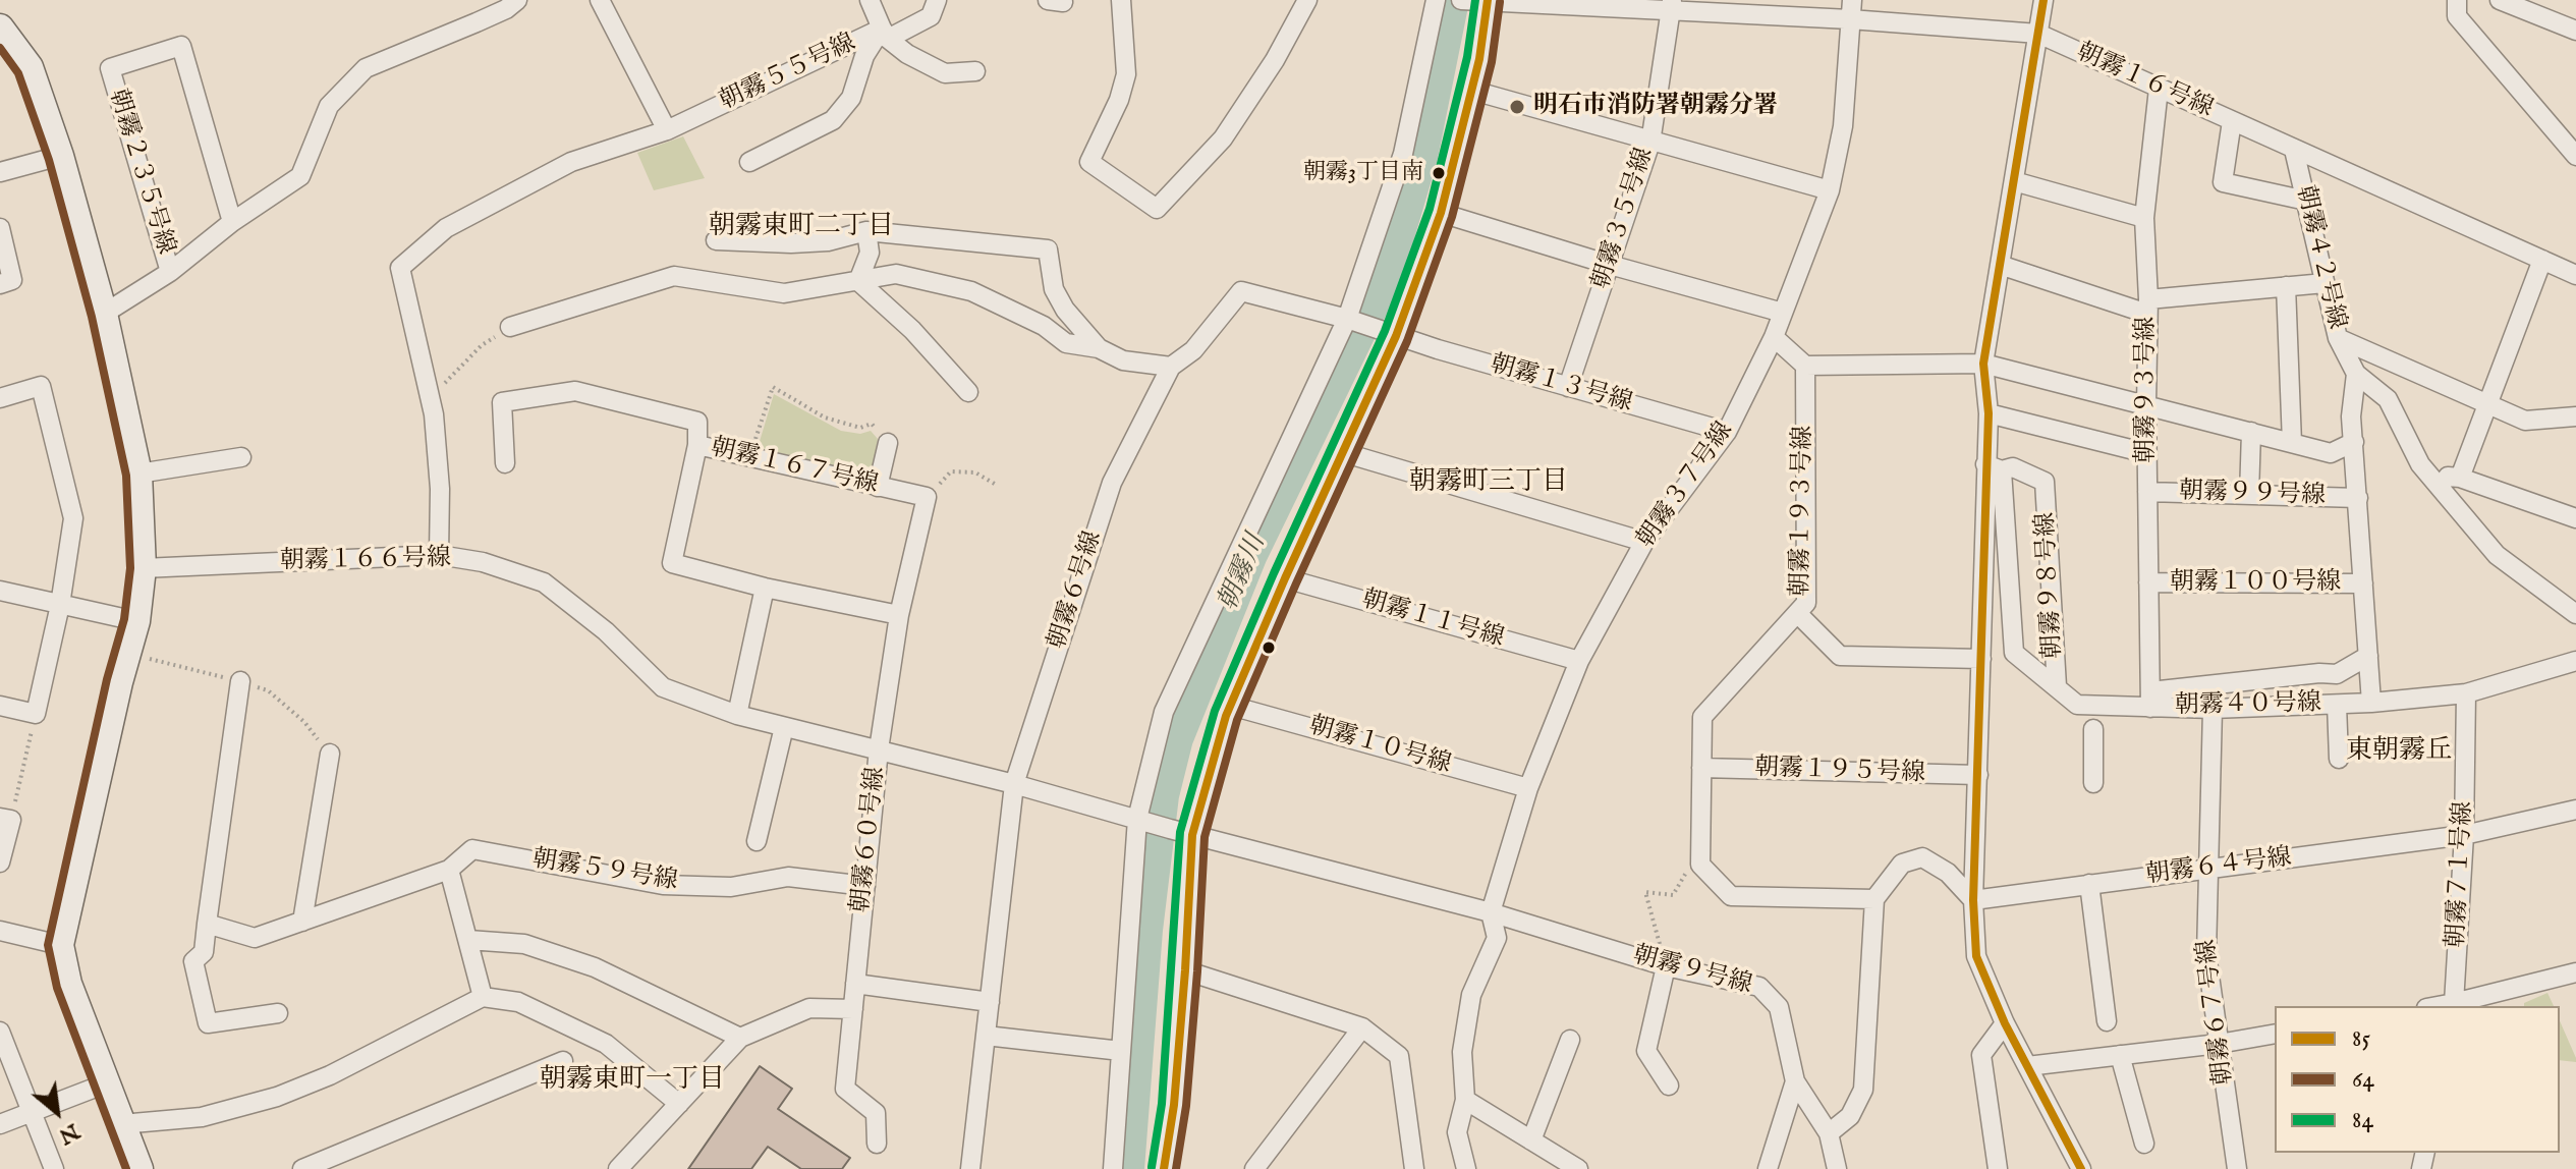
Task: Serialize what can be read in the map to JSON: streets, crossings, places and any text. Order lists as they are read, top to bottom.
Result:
{
  "streets": {
    "street": [
      "朝霧５５号線",
      "朝霧１６号線",
      "朝霧２３５号線",
      "朝霧３５号線",
      "朝霧４２号線",
      "朝霧１３号線",
      "朝霧９３号線",
      "朝霧１６７号線",
      "朝霧３７号線",
      "朝霧９９号線",
      "朝霧１９３号線",
      "朝霧１６６号線",
      "朝霧１００号線",
      "朝霧９８号線",
      "朝霧６号線",
      "朝霧１１号線",
      "朝霧４０号線",
      "朝霧１０号線",
      "朝霧１９５号線",
      "朝霧６０号線",
      "朝霧６４号線",
      "朝霧５９号線",
      "朝霧７１号線",
      "朝霧９号線",
      "朝霧６７号線"
    ]
  },
  "crossings": [
    ["朝霧１６号線", "朝霧３５号線"],
    ["朝霧１６号線", "朝霧４２号線"],
    ["朝霧１６号線", "朝霧９３号線"],
    ["朝霧１６号線", "朝霧３７号線"],
    ["朝霧３５号線", "朝霧１３号線"],
    ["朝霧１３号線", "朝霧３７号線"],
    ["朝霧１３号線", "朝霧６号線"],
    ["朝霧９３号線", "朝霧９９号線"],
    ["朝霧９３号線", "朝霧１００号線"],
    ["朝霧９３号線", "朝霧４０号線"],
    ["朝霧３７号線", "朝霧１１号線"],
    ["朝霧３７号線", "朝霧１０号線"],
    ["朝霧３７号線", "朝霧９号線"],
    ["朝霧１９３号線", "朝霧１９５号線"],
    ["朝霧１６６号線", "朝霧６０号線"],
    ["朝霧９８号線", "朝霧４０号線"],
    ["朝霧６号線", "朝霧６０号線"],
    ["朝霧４０号線", "朝霧６７号線"],
    ["朝霧６０号線", "朝霧５９号線"],
    ["朝霧６０号線", "朝霧９号線"],
    ["朝霧６４号線", "朝霧７１号線"],
    ["朝霧６４号線", "朝霧６７号線"]
  ],
  "districts": [
    "朝霧東町二丁目",
    "朝霧町三丁目",
    "東朝霧丘",
    "朝霧東町一丁目"
  ],
  "water": ["朝霧川"],
  "places": ["明石市消防署朝霧分署", "朝霧3丁目南"],
  "lines": ["transit line 85", "transit line 84", "transit line 64"],
  "legend": ["85", "64", "84"],
  "north": "bottom right"
}
